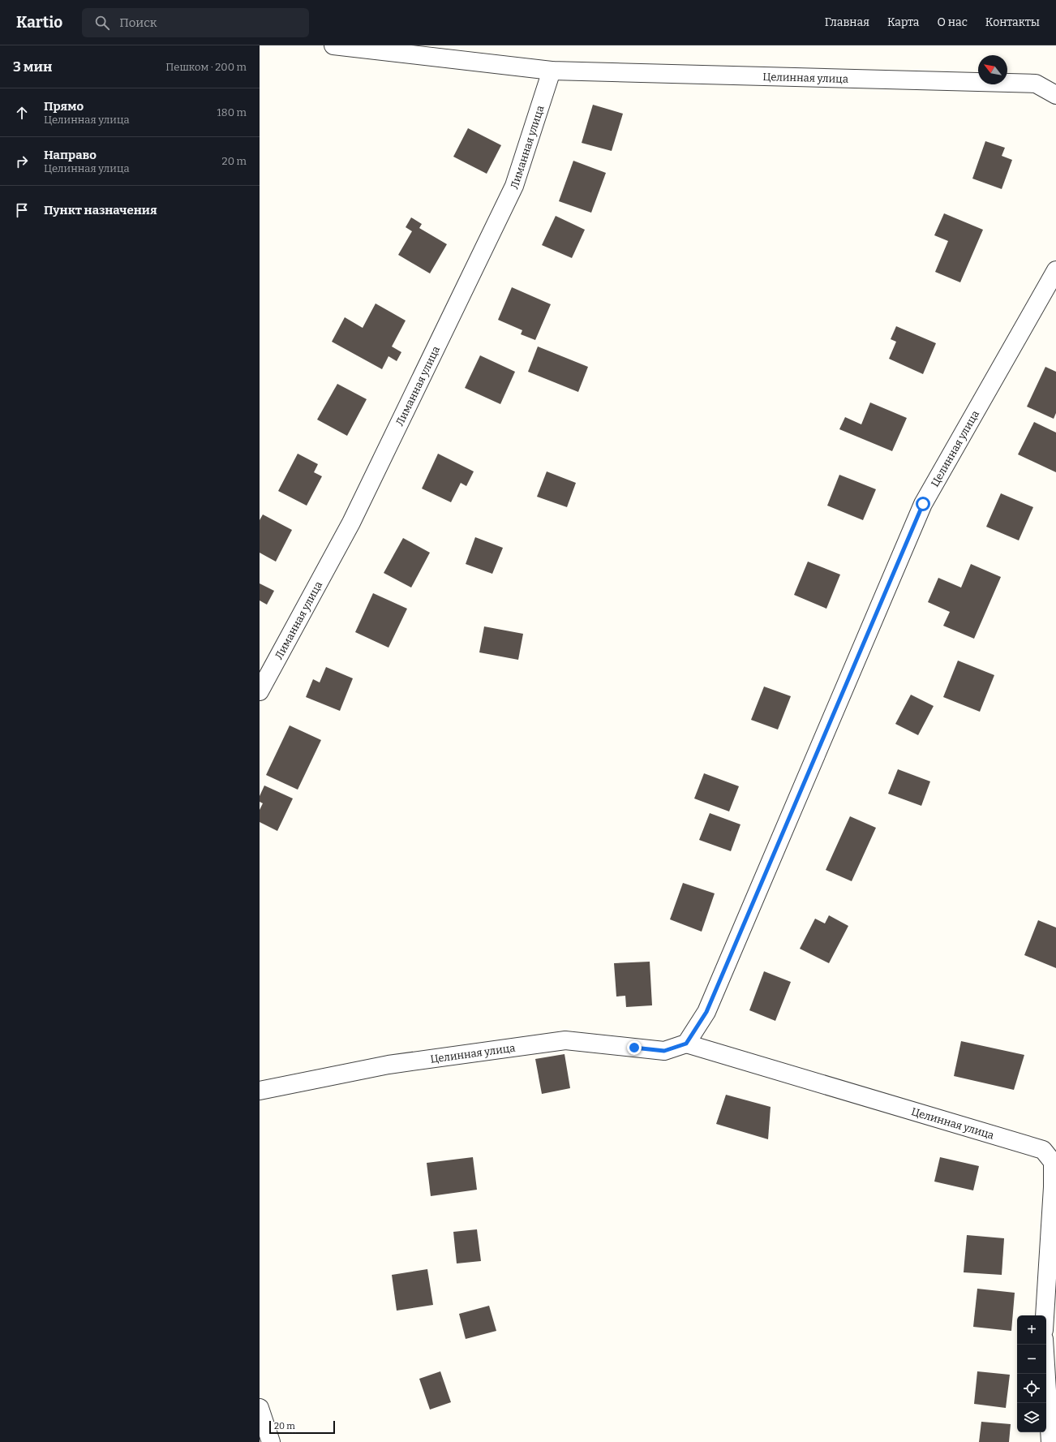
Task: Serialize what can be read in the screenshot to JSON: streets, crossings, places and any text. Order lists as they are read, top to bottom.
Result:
{
  "streets": {
    "street": ["Целинная улица", "Лиманная улица"]
  },
  "crossings": [
    ["Целинная улица", "Лиманная улица"]
  ],
  "scale_bar": "20 m",
  "north": "top left",
  "page": {
    "header": "Kartio",
    "search": "Поиск",
    "nav": [
      "Главная",
      "Карта",
      "О нас",
      "Контакты"
    ],
    "heading": ["3 мин", "Пешком · 200 m"],
    "list": [
      ["Прямо", "Целинная улица", "180 m"],
      ["Направо", "Целинная улица", "20 m"],
      "Пункт назначения"
    ],
    "map_buttons": ["+", "−"],
    "scale": "20 m"
  }
}
